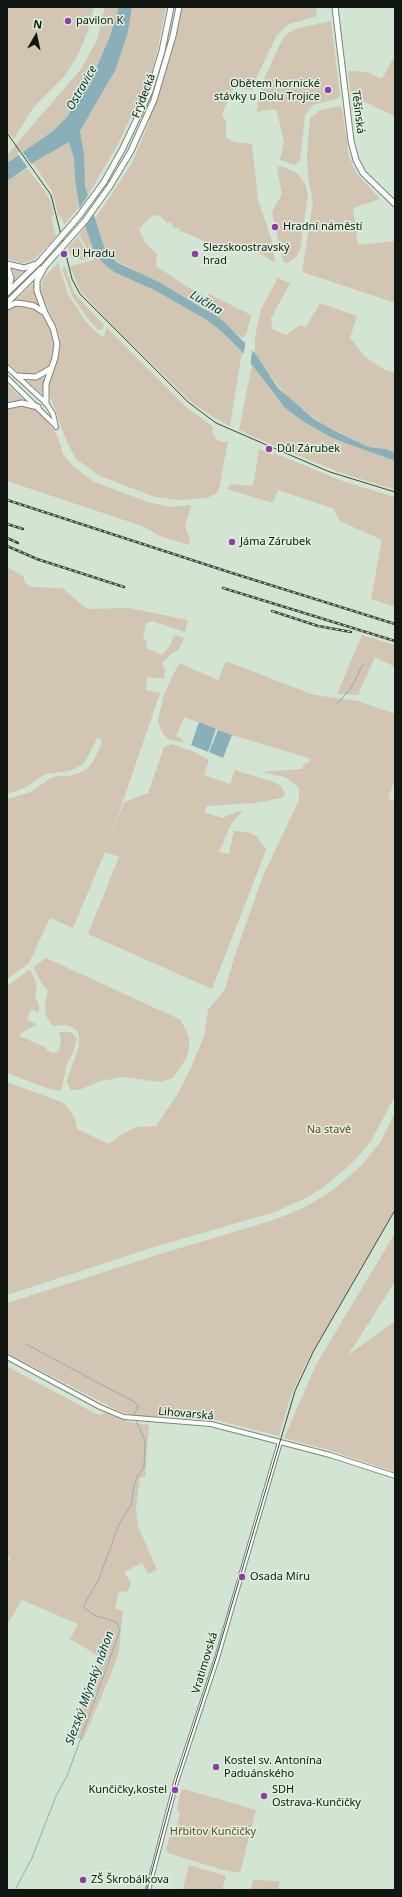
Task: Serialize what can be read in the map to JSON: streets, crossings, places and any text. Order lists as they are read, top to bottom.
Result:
{
  "streets": {
    "main road": ["Frýdecká", "Těšínská"],
    "street": ["Lihovarská", "Vratimovská"]
  },
  "crossings": [
    ["Lihovarská", "Vratimovská"]
  ],
  "water": ["Ostravice", "Lučina", "Slezský Mlýnský náhon"],
  "parks": ["Na stavě", "Hřbitov Kunčičky"],
  "places": [
    "pavilon K",
    "Obětem hornické stávky u Dolu Trojice",
    "Hradní náměstí",
    "U Hradu",
    "Slezskoostravský hrad",
    "Důl Zárubek",
    "Jáma Zárubek",
    "Osada Míru",
    "Kostel sv. Antonína Paduánského",
    "Kunčičky,kostel",
    "SDH Ostrava-Kunčičky",
    "ZŠ Škrobálkova"
  ],
  "north": "top"
}
